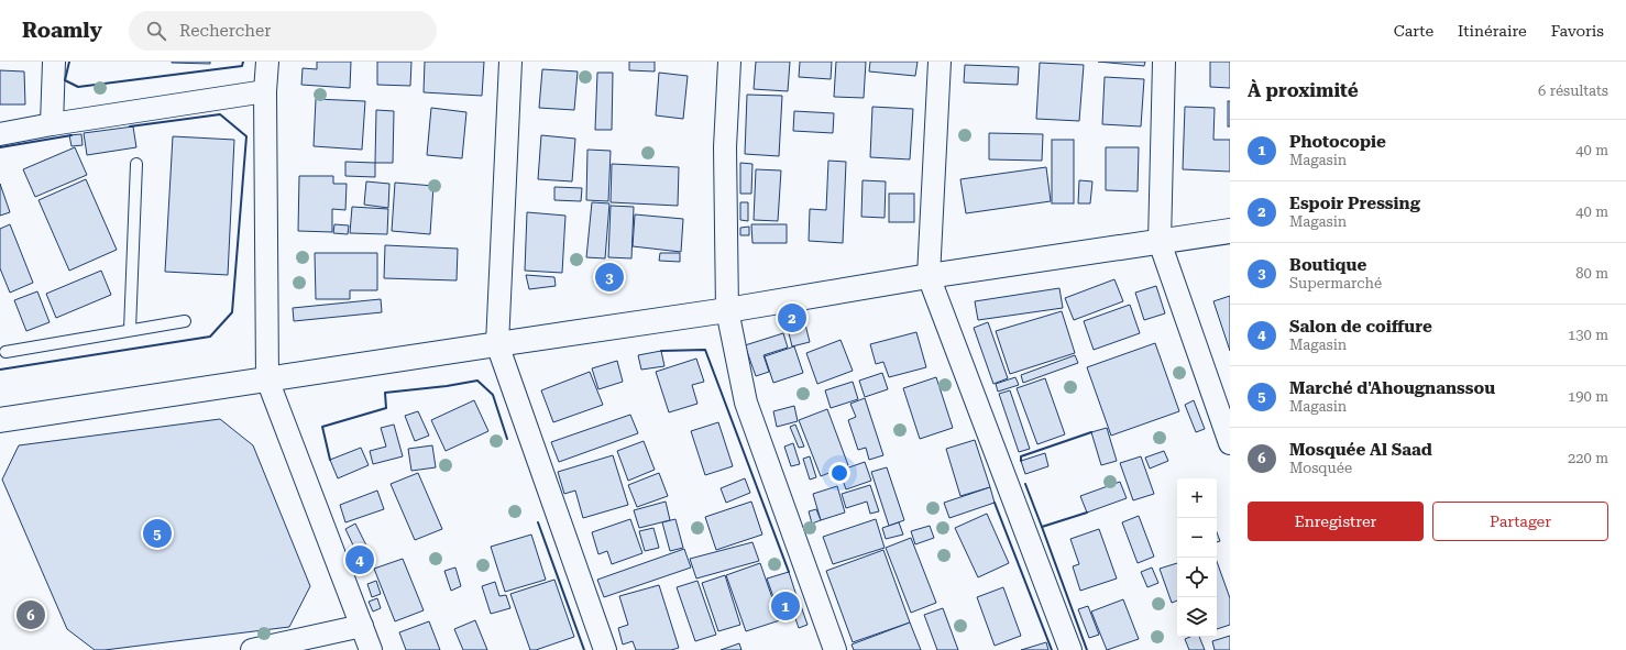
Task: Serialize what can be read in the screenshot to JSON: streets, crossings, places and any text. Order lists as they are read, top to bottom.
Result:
{
  "page": {
    "header": "Roamly",
    "search": "Rechercher",
    "nav": ["Carte", "Itinéraire", "Favoris"],
    "heading": ["À proximité", "6 résultats"],
    "list": [
      {
        "mark": "1",
        "name": "Photocopie",
        "note": "Magasin",
        "value": "40 m"
      },
      {
        "mark": "2",
        "name": "Espoir Pressing",
        "note": "Magasin",
        "value": "40 m"
      },
      {
        "mark": "3",
        "name": "Boutique",
        "note": "Supermarché",
        "value": "80 m"
      },
      {
        "mark": "4",
        "name": "Salon de coiffure",
        "note": "Magasin",
        "value": "130 m"
      },
      {
        "mark": "5",
        "name": "Marché d'Ahougnanssou",
        "note": "Magasin",
        "value": "190 m"
      },
      {
        "mark": "6",
        "name": "Mosquée Al Saad",
        "note": "Mosquée",
        "value": "220 m"
      }
    ],
    "pins": [
      "3",
      "2",
      "5",
      "4",
      "1",
      "6"
    ],
    "map_buttons": ["+", "−"],
    "buttons": ["Enregistrer", "Partager"]
  }
}
